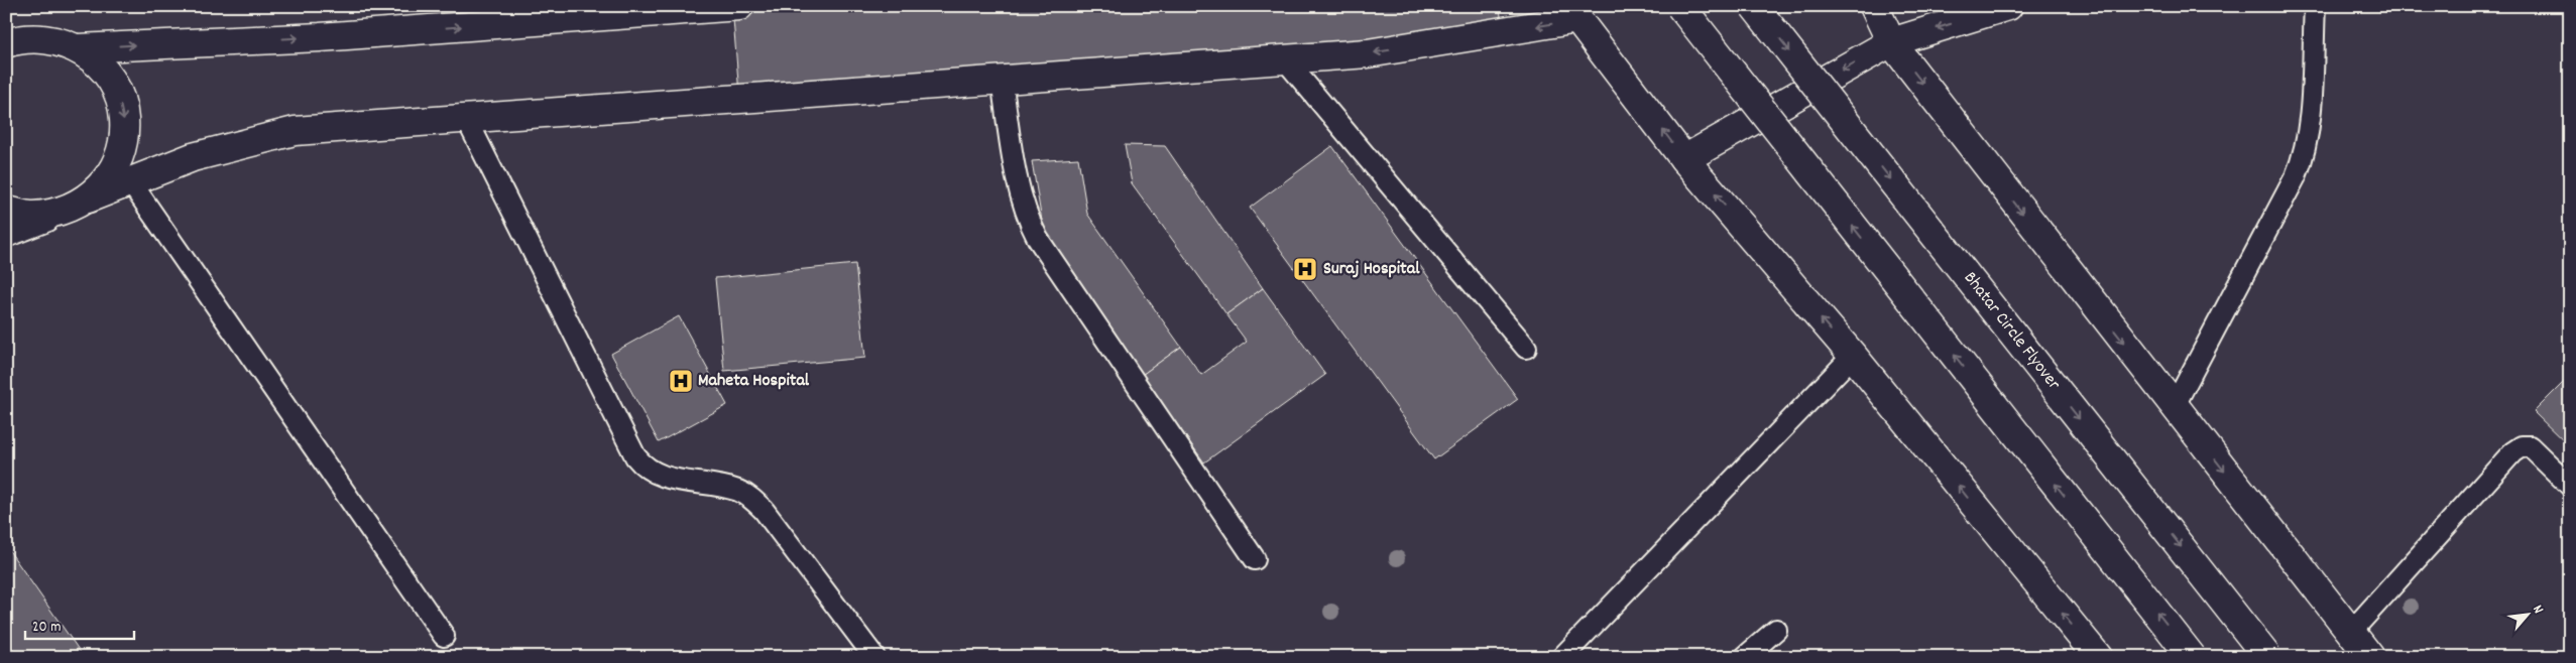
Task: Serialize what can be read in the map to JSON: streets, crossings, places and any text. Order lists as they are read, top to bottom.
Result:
{
  "streets": {
    "main road": ["Bhatar Circle Flyover"]
  },
  "places": {
    "hospital": ["Suraj Hospital", "Maheta Hospital"]
  },
  "scale_bar": "20 m",
  "north": "top right"
}
